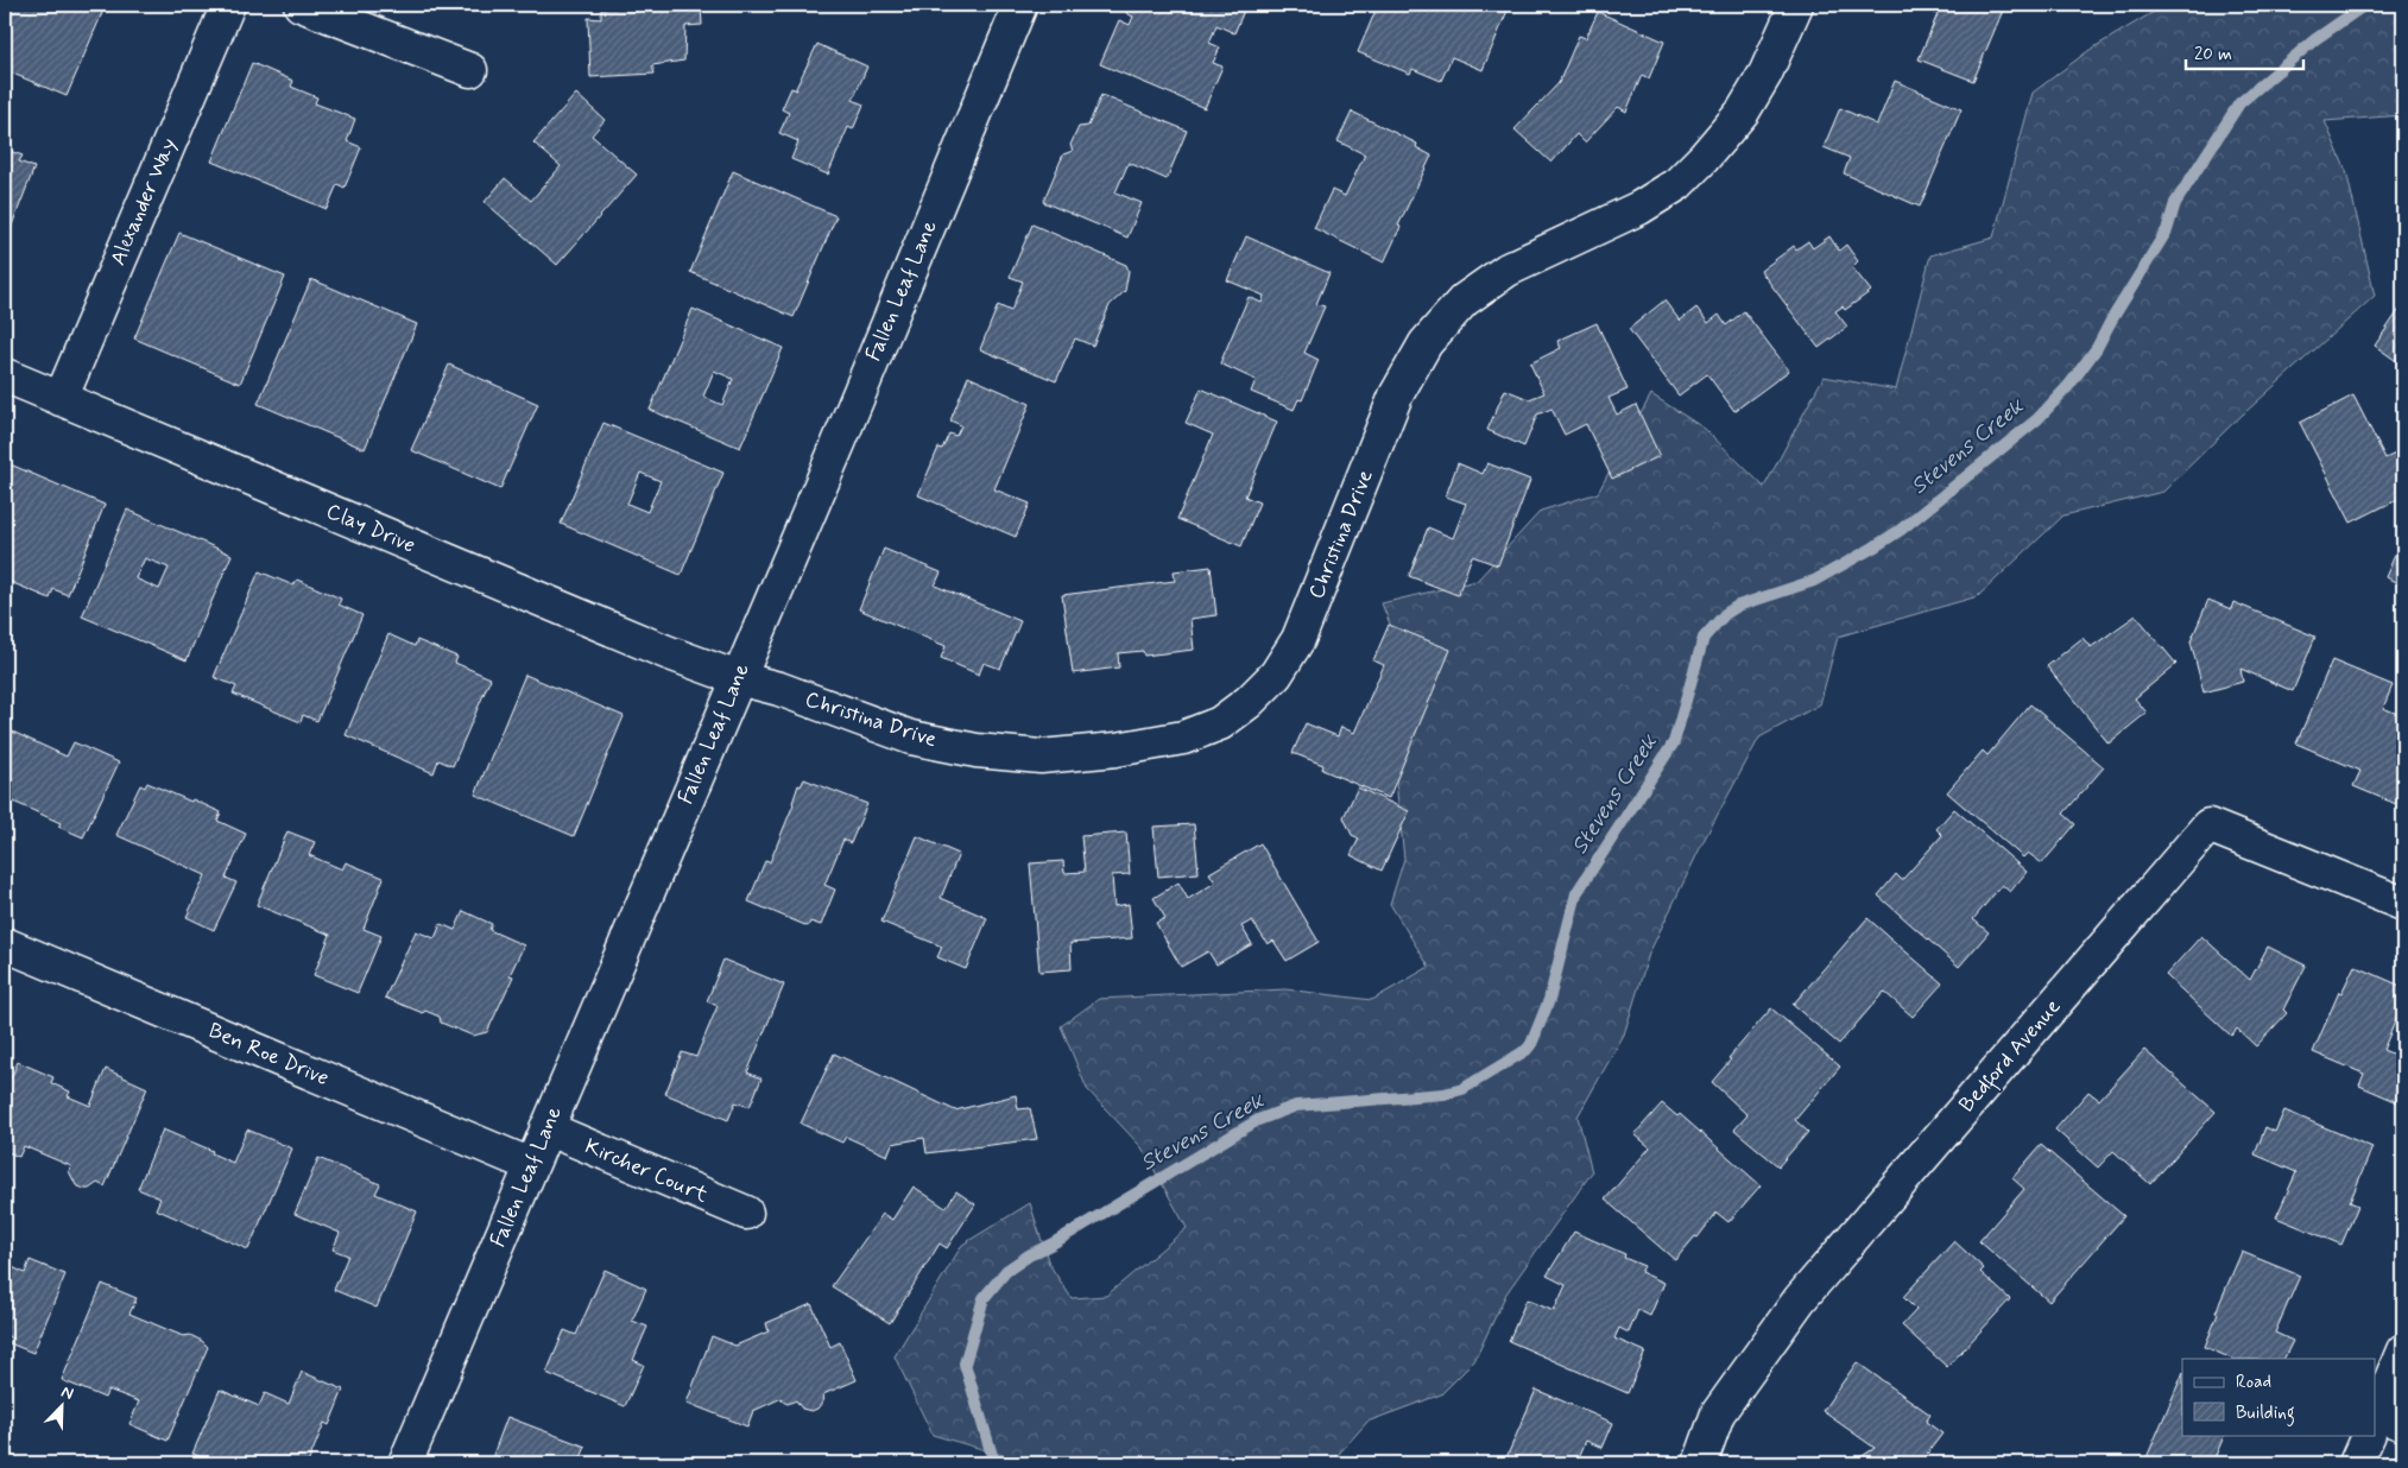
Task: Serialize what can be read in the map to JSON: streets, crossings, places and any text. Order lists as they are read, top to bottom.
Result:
{
  "streets": {
    "street": [
      "Alexander Way",
      "Fallen Leaf Lane",
      "Clay Drive",
      "Christina Drive",
      "Ben Roe Drive",
      "Bedford Avenue",
      "Kircher Court"
    ]
  },
  "crossings": [
    ["Alexander Way", "Clay Drive"],
    ["Fallen Leaf Lane", "Clay Drive"],
    ["Fallen Leaf Lane", "Christina Drive"],
    ["Fallen Leaf Lane", "Ben Roe Drive"],
    ["Fallen Leaf Lane", "Kircher Court"],
    ["Clay Drive", "Christina Drive"]
  ],
  "water": ["Stevens Creek"],
  "legend": ["Road", "Building"],
  "scale_bar": "20 m",
  "north": "top right"
}
